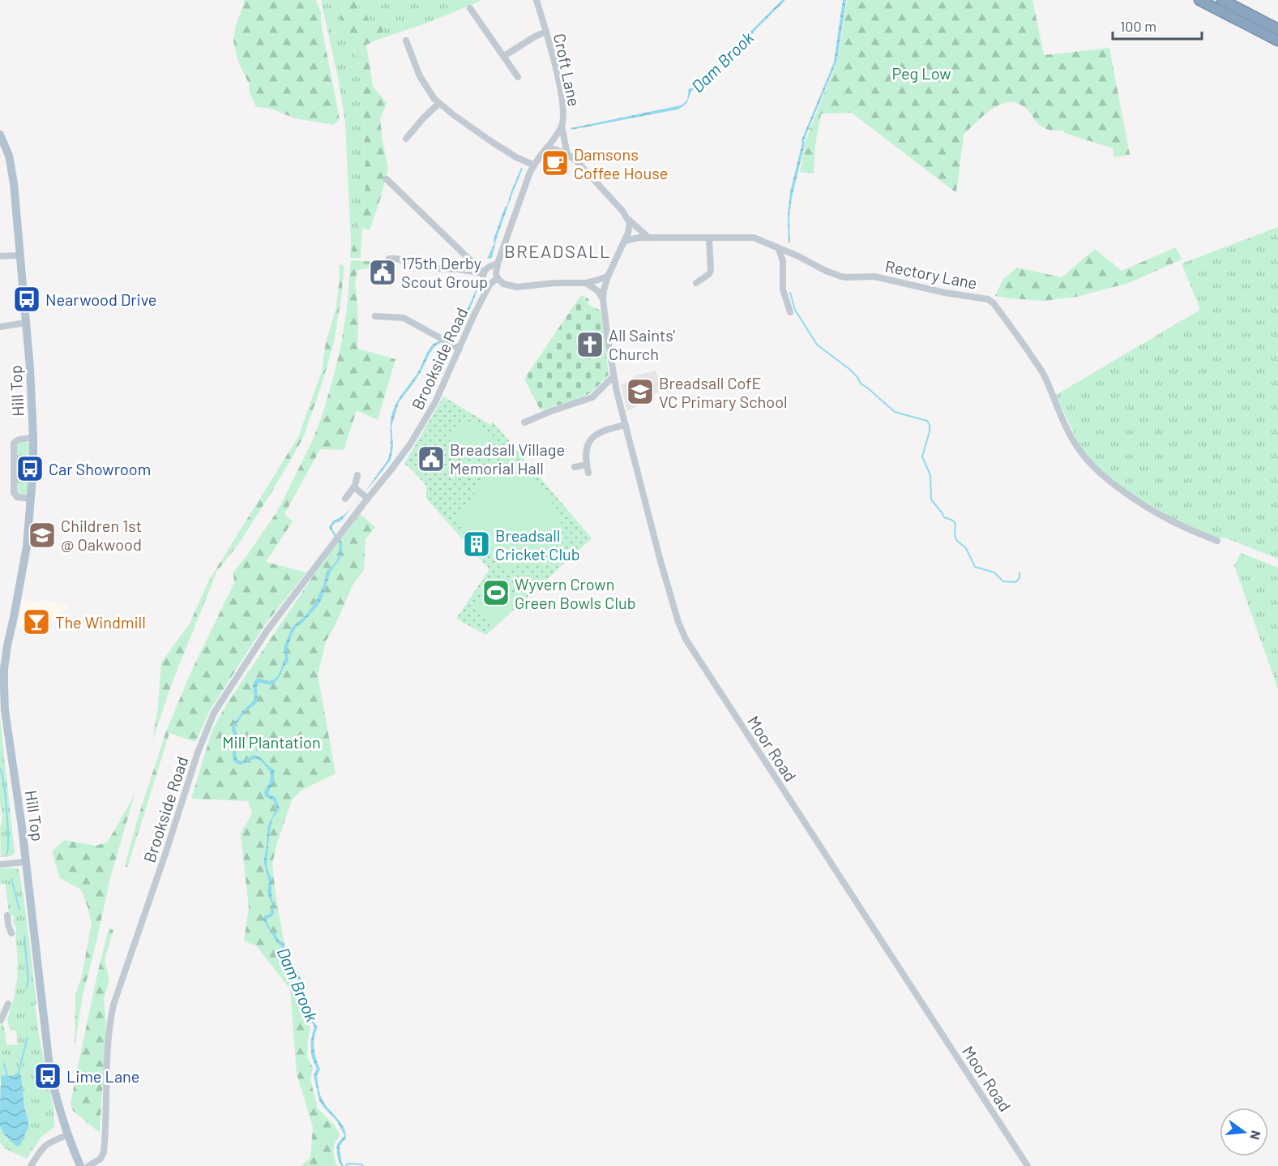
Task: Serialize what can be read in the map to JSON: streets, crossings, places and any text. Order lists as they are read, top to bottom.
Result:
{
  "streets": {
    "main road": ["Hill Top"],
    "street": [
      "Croft Lane",
      "Rectory Lane",
      "Brookside Road",
      "Moor Road"
    ]
  },
  "crossings": [
    ["Rectory Lane", "Moor Road"]
  ],
  "districts": ["BREADSALL"],
  "water": ["Dam Brook"],
  "parks": ["Peg Low", "Mill Plantation"],
  "places": {
    "cafe": ["Damsons Coffee House"],
    "public building": ["175th Derby Scout Group", "Breadsall Village Memorial Hall"],
    "bus stop": ["Nearwood Drive", "Car Showroom", "Lime Lane"],
    "church": ["All Saints' Church"],
    "school or university": ["Breadsall CofE VC Primary School", "Children 1st @ Oakwood"],
    "building": ["Breadsall Cricket Club"],
    "sports": ["Wyvern Crown Green Bowls Club"],
    "bar": ["The Windmill"]
  },
  "scale_bar": "100 m",
  "north": "right"
}
